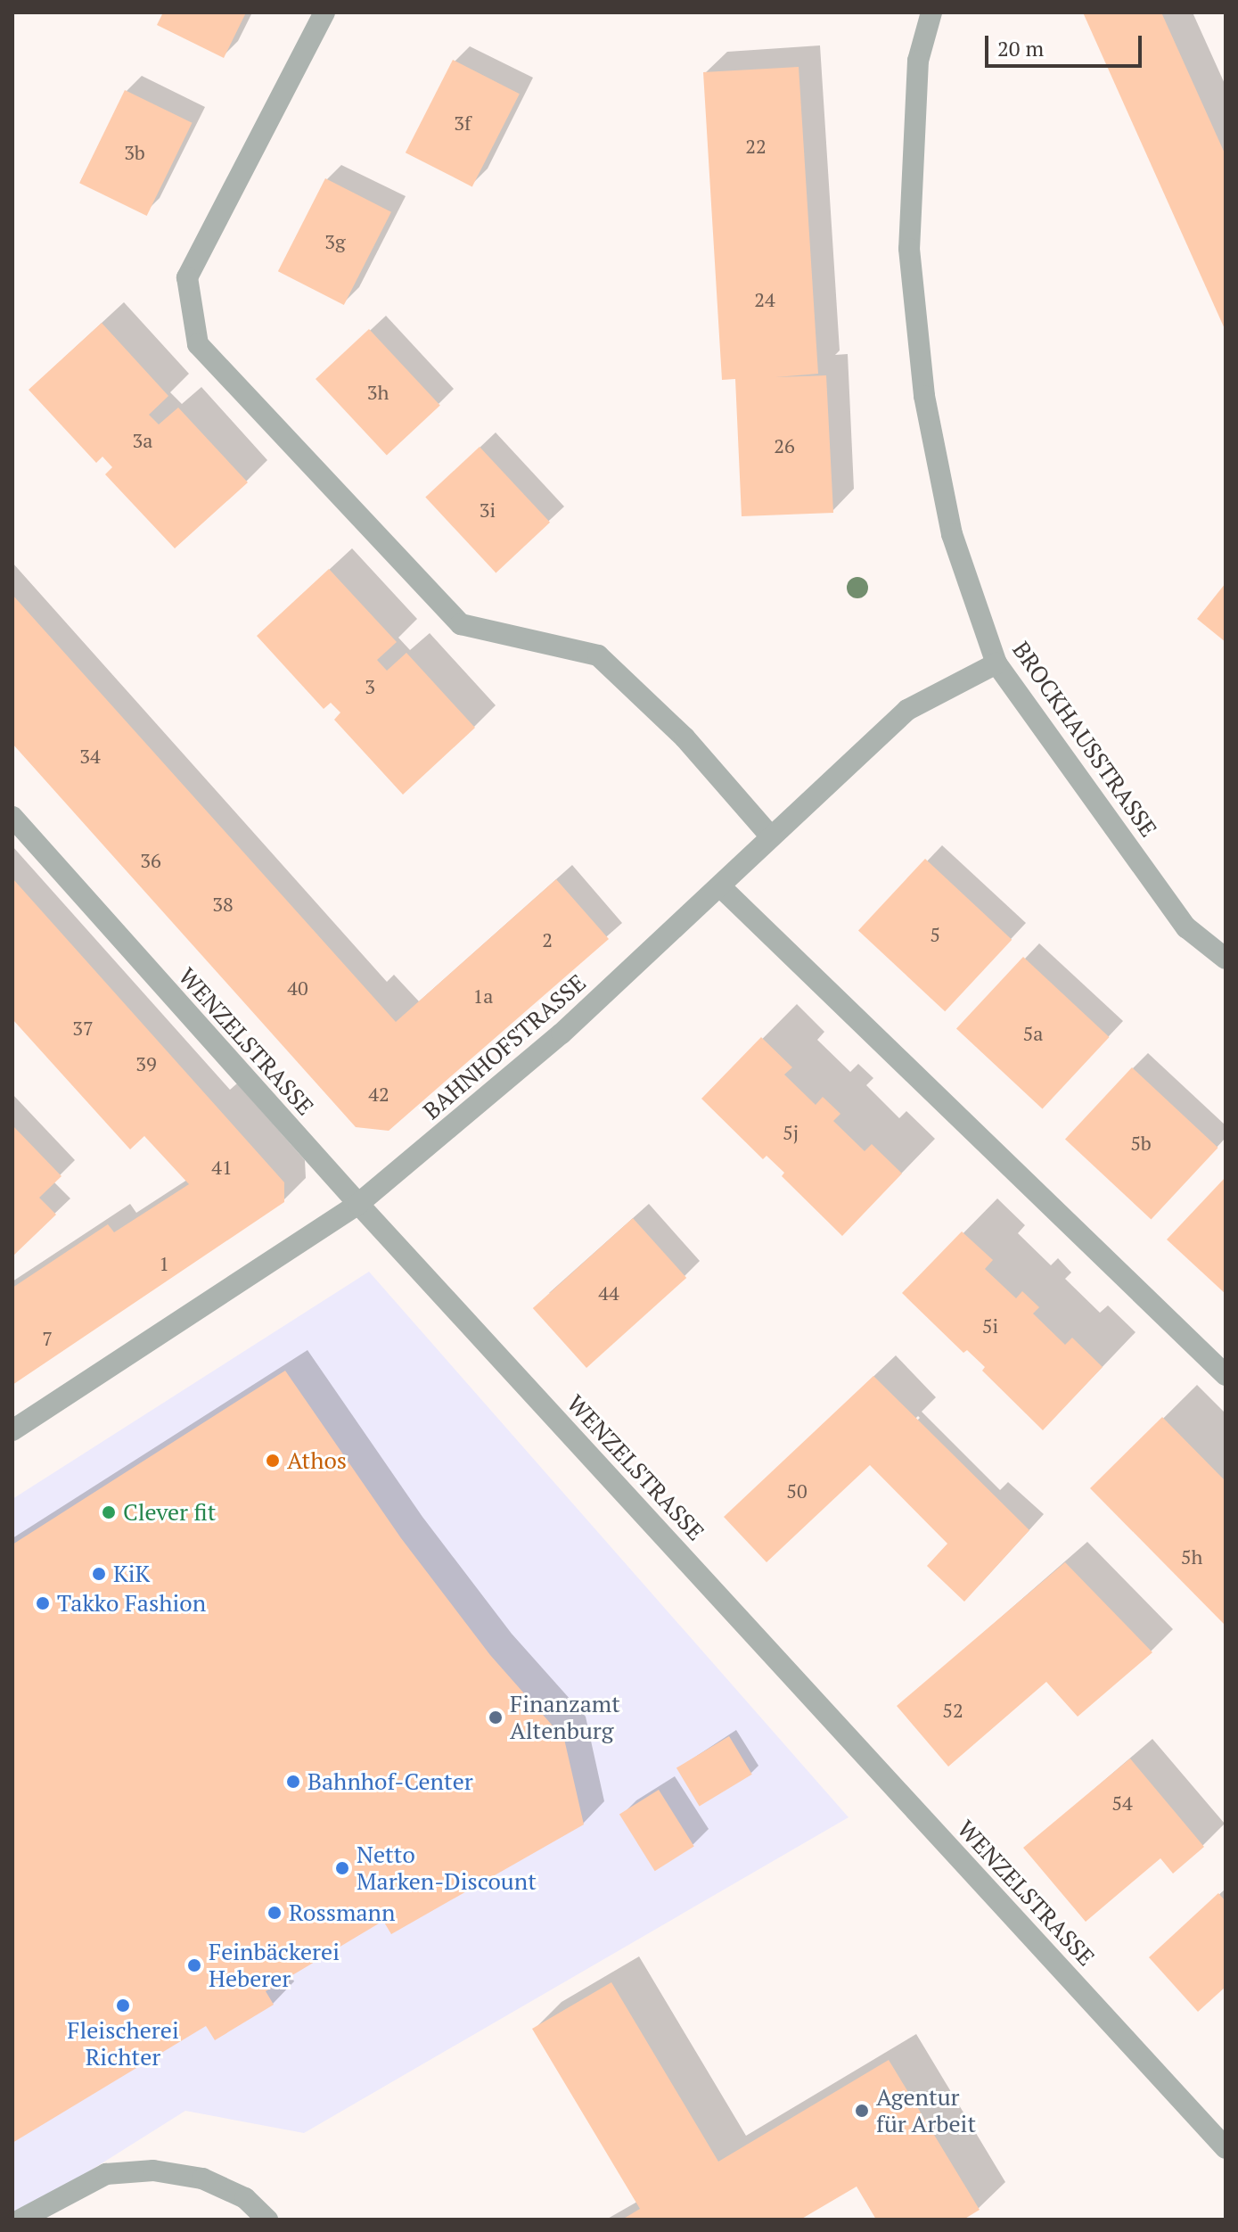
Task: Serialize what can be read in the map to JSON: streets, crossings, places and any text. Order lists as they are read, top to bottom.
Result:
{
  "streets": {
    "street": ["BROCKHAUSSTRASSE", "WENZELSTRASSE", "BAHNHOFSTRASSE"]
  },
  "crossings": [
    ["BROCKHAUSSTRASSE", "BAHNHOFSTRASSE"],
    ["WENZELSTRASSE", "BAHNHOFSTRASSE"]
  ],
  "places": [
    "Athos",
    "Clever fit",
    "KiK",
    "Takko Fashion",
    "Finanzamt Altenburg",
    "Bahnhof-Center",
    "Netto Marken-Discount",
    "Rossmann",
    "Feinbäckerei Heberer",
    "Fleischerei Richter",
    "Agentur für Arbeit"
  ],
  "house_numbers": [
    "3f",
    "22",
    "3b",
    "3g",
    "24",
    "3h",
    "3a",
    "26",
    "3i",
    "3",
    "34",
    "36",
    "38",
    "5",
    "2",
    "40",
    "1a",
    "37",
    "5a",
    "39",
    "42",
    "5j",
    "5b",
    "41",
    "1",
    "44",
    "5i",
    "7",
    "50",
    "5h",
    "52",
    "54"
  ],
  "scale_bar": "20 m"
}
